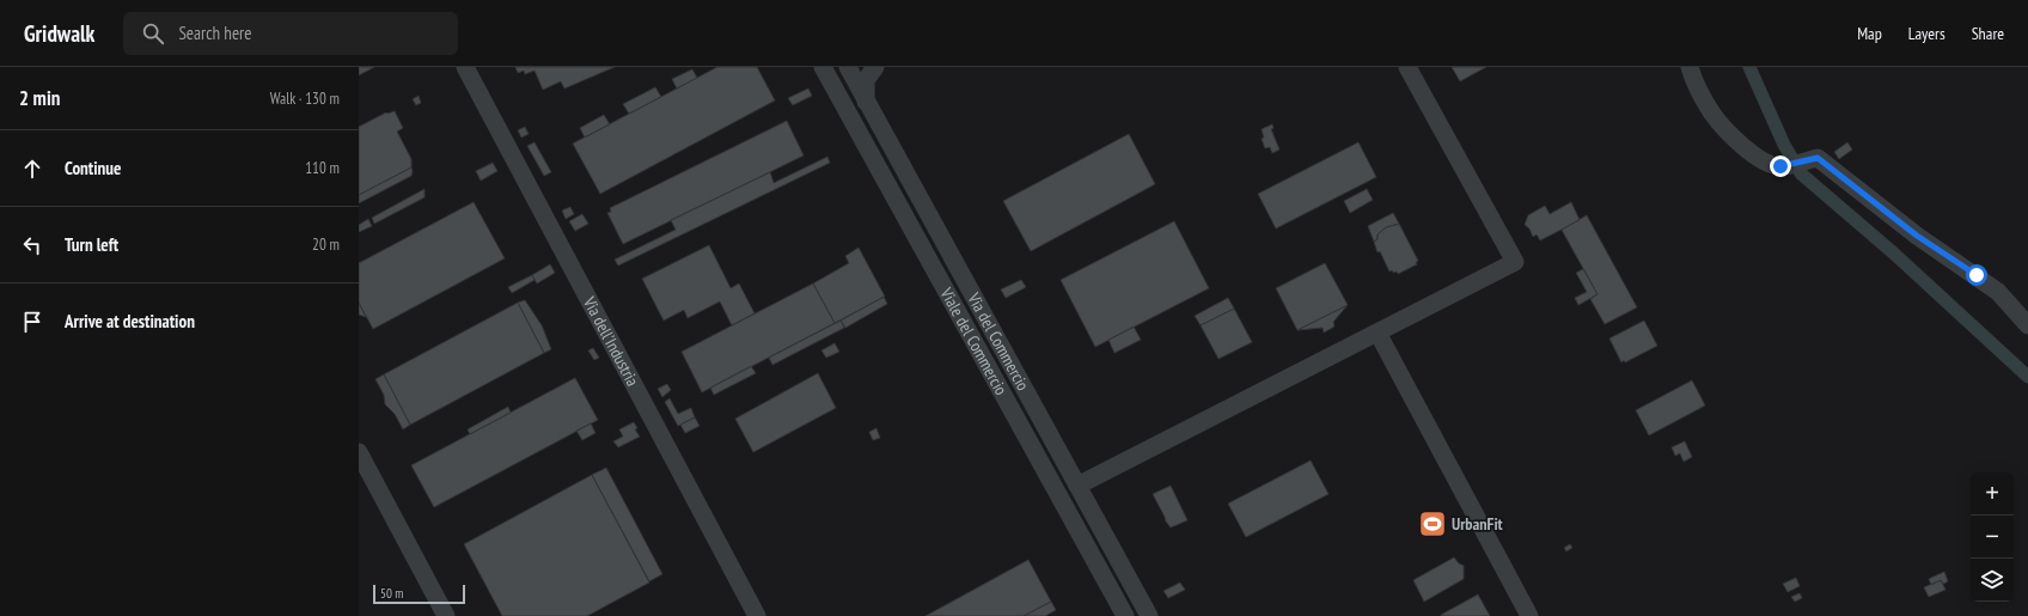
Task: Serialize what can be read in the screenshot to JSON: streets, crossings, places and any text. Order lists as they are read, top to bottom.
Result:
{
  "streets": {
    "street": ["Viale del Commercio", "Via dell'Industria", "Via del Commercio"]
  },
  "places": {
    "sports": ["UrbanFit"]
  },
  "scale_bar": "50 m",
  "page": {
    "header": "Gridwalk",
    "search": "Search here",
    "nav": ["Map", "Layers", "Share"],
    "heading": ["2 min", "Walk · 130 m"],
    "list": [
      ["Continue", "110 m"],
      ["Turn left", "20 m"],
      "Arrive at destination"
    ],
    "map_buttons": ["+", "−"],
    "scale": "50 m"
  }
}
